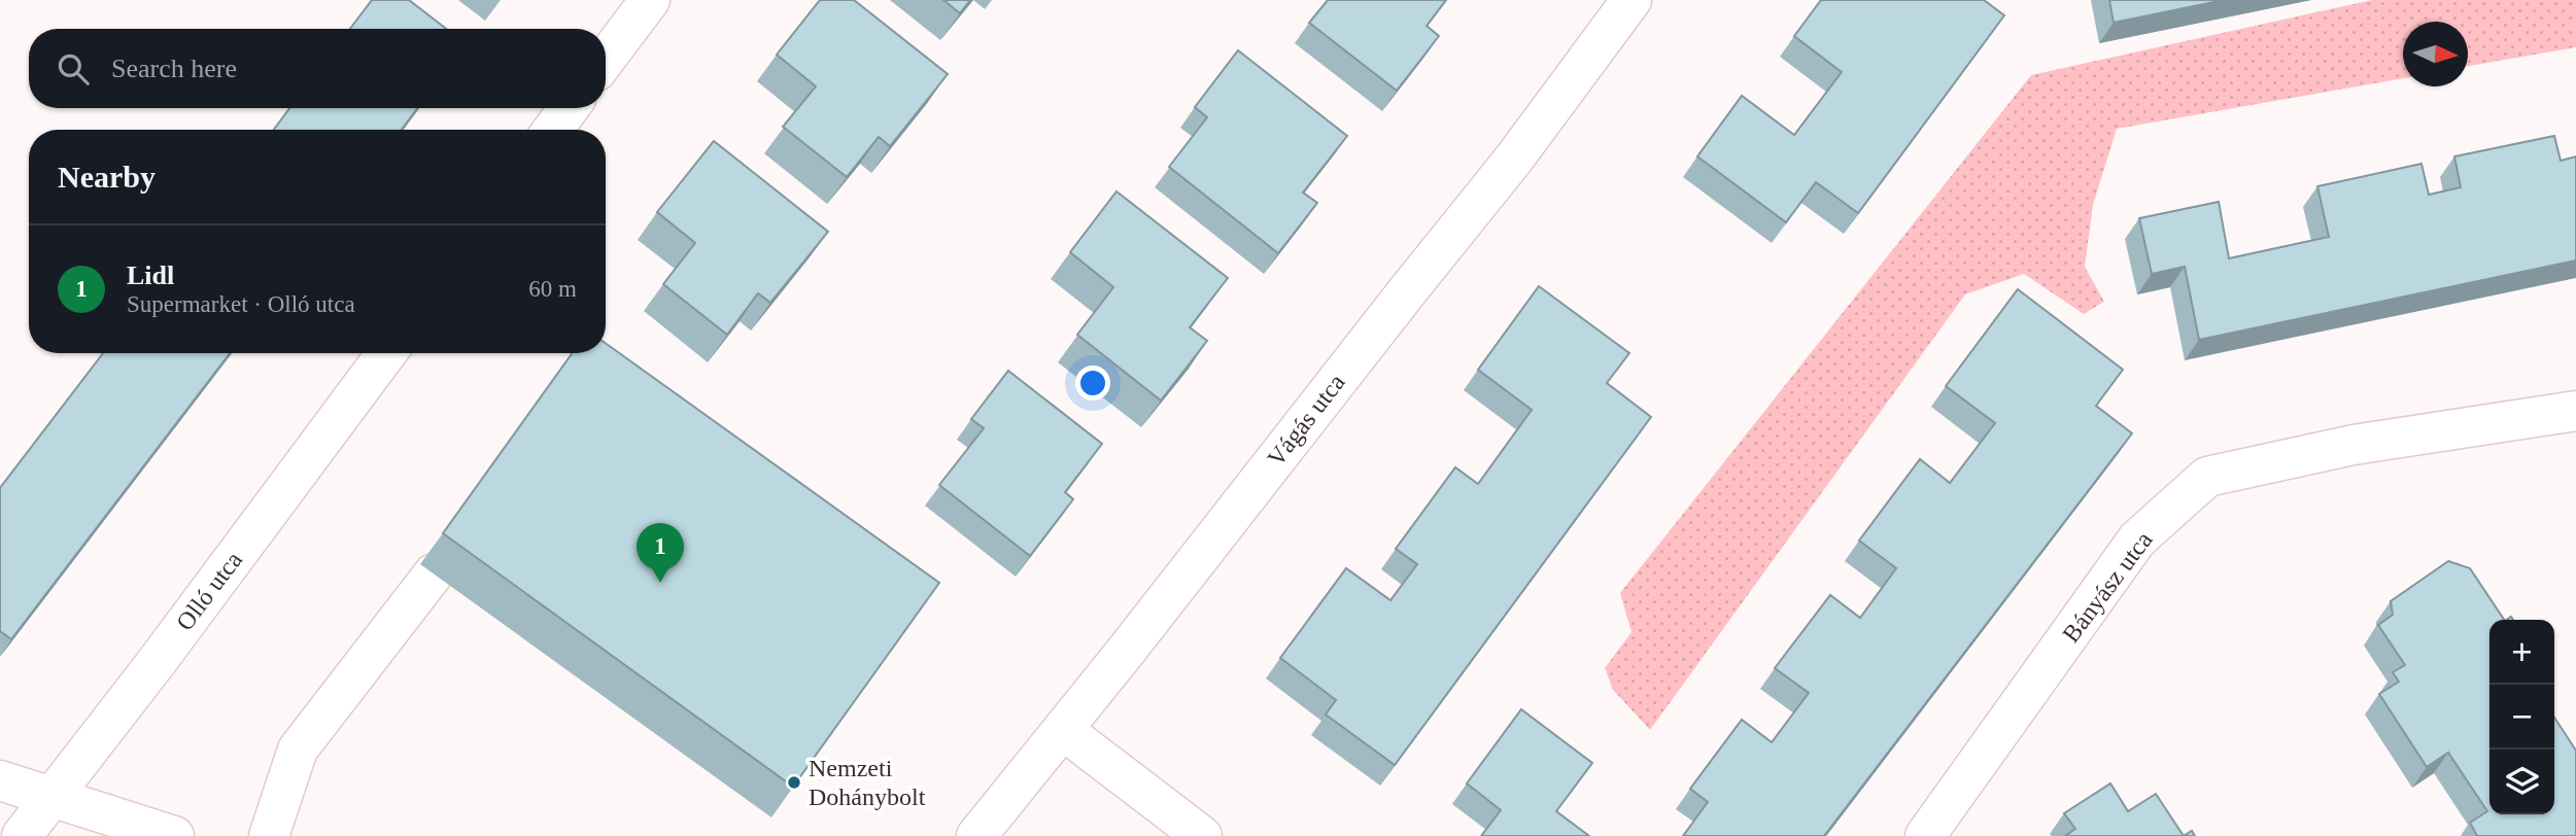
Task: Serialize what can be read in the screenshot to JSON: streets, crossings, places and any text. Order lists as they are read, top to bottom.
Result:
{
  "streets": {
    "street": ["Vágás utca", "Bányász utca", "Olló utca"]
  },
  "places": ["Nemzeti Dohánybolt"],
  "north": "right",
  "page": {
    "search": "Search here",
    "heading": "Nearby",
    "list": [
      {
        "mark": "1",
        "name": "Lidl",
        "note": "Supermarket · Olló utca",
        "value": "60 m"
      }
    ],
    "pins": "1",
    "map_buttons": ["+", "−"]
  }
}
